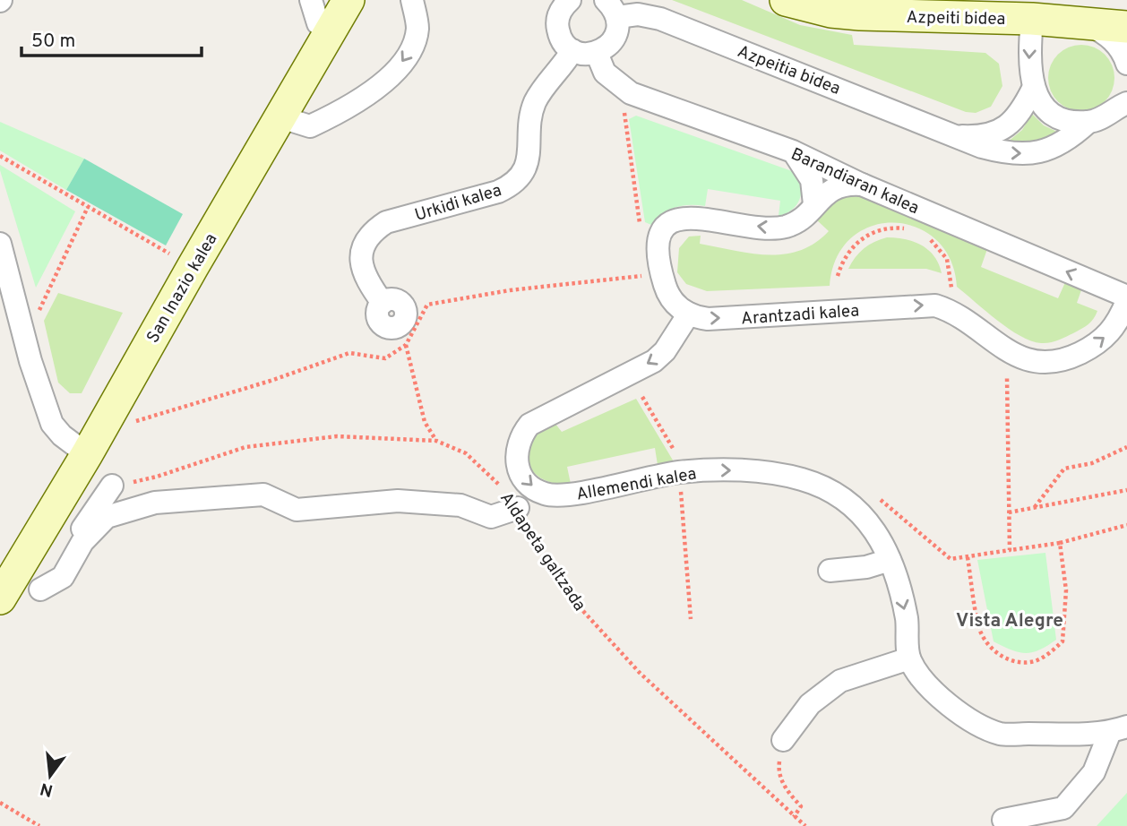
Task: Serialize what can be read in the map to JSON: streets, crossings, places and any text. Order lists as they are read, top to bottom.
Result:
{
  "streets": {
    "main road": ["Azpeiti bidea", "San Inazio kalea"],
    "street": [
      "Azpeitia bidea",
      "Barandiaran kalea",
      "Urkidi kalea",
      "Arantzadi kalea",
      "Allemendi kalea"
    ],
    "path": ["Aldapeta galtzada"]
  },
  "crossings": [
    ["Arantzadi kalea", "Allemendi kalea"]
  ],
  "one_way": ["Barandiaran kalea", "Arantzadi kalea"],
  "districts": ["Vista Alegre"],
  "scale_bar": "50 m",
  "north": "bottom"
}
